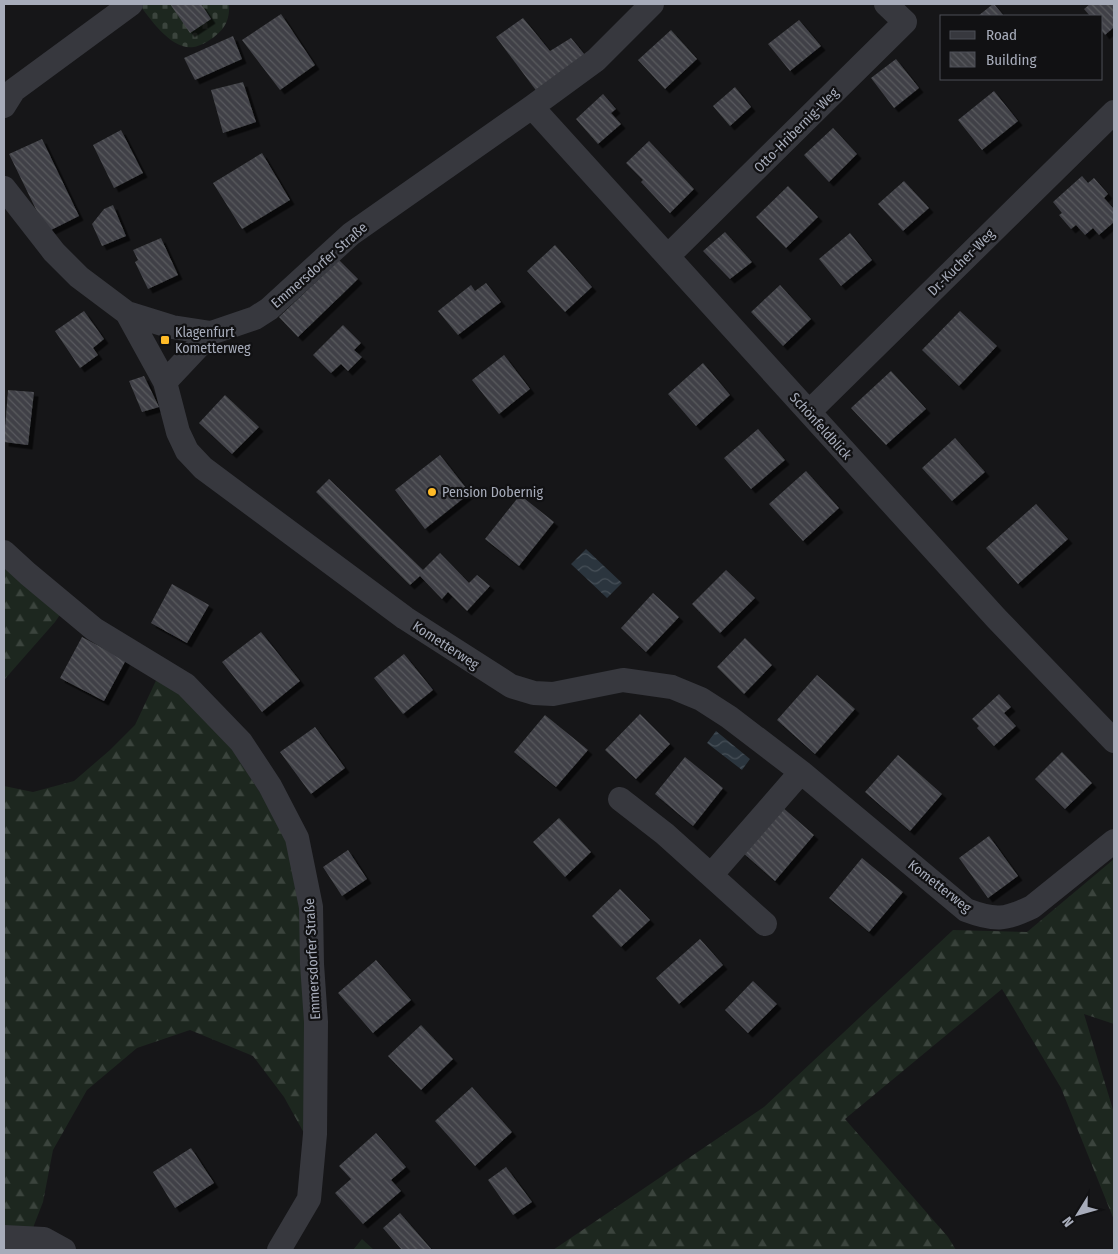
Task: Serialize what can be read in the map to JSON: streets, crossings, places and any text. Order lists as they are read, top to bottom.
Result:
{
  "streets": {
    "street": [
      "Otto-Hribernig-Weg",
      "Dr.-Kucher-Weg",
      "Emmersdorfer Straße",
      "Schönfeldblick",
      "Kometterweg"
    ]
  },
  "crossings": [
    ["Otto-Hribernig-Weg", "Schönfeldblick"],
    ["Dr.-Kucher-Weg", "Schönfeldblick"],
    ["Emmersdorfer Straße", "Schönfeldblick"],
    ["Emmersdorfer Straße", "Kometterweg"]
  ],
  "places": {
    "transit": ["Klagenfurt Kometterweg"],
    "other": ["Pension Dobernig"]
  },
  "legend": ["Road", "Building"],
  "north": "bottom left"
}
